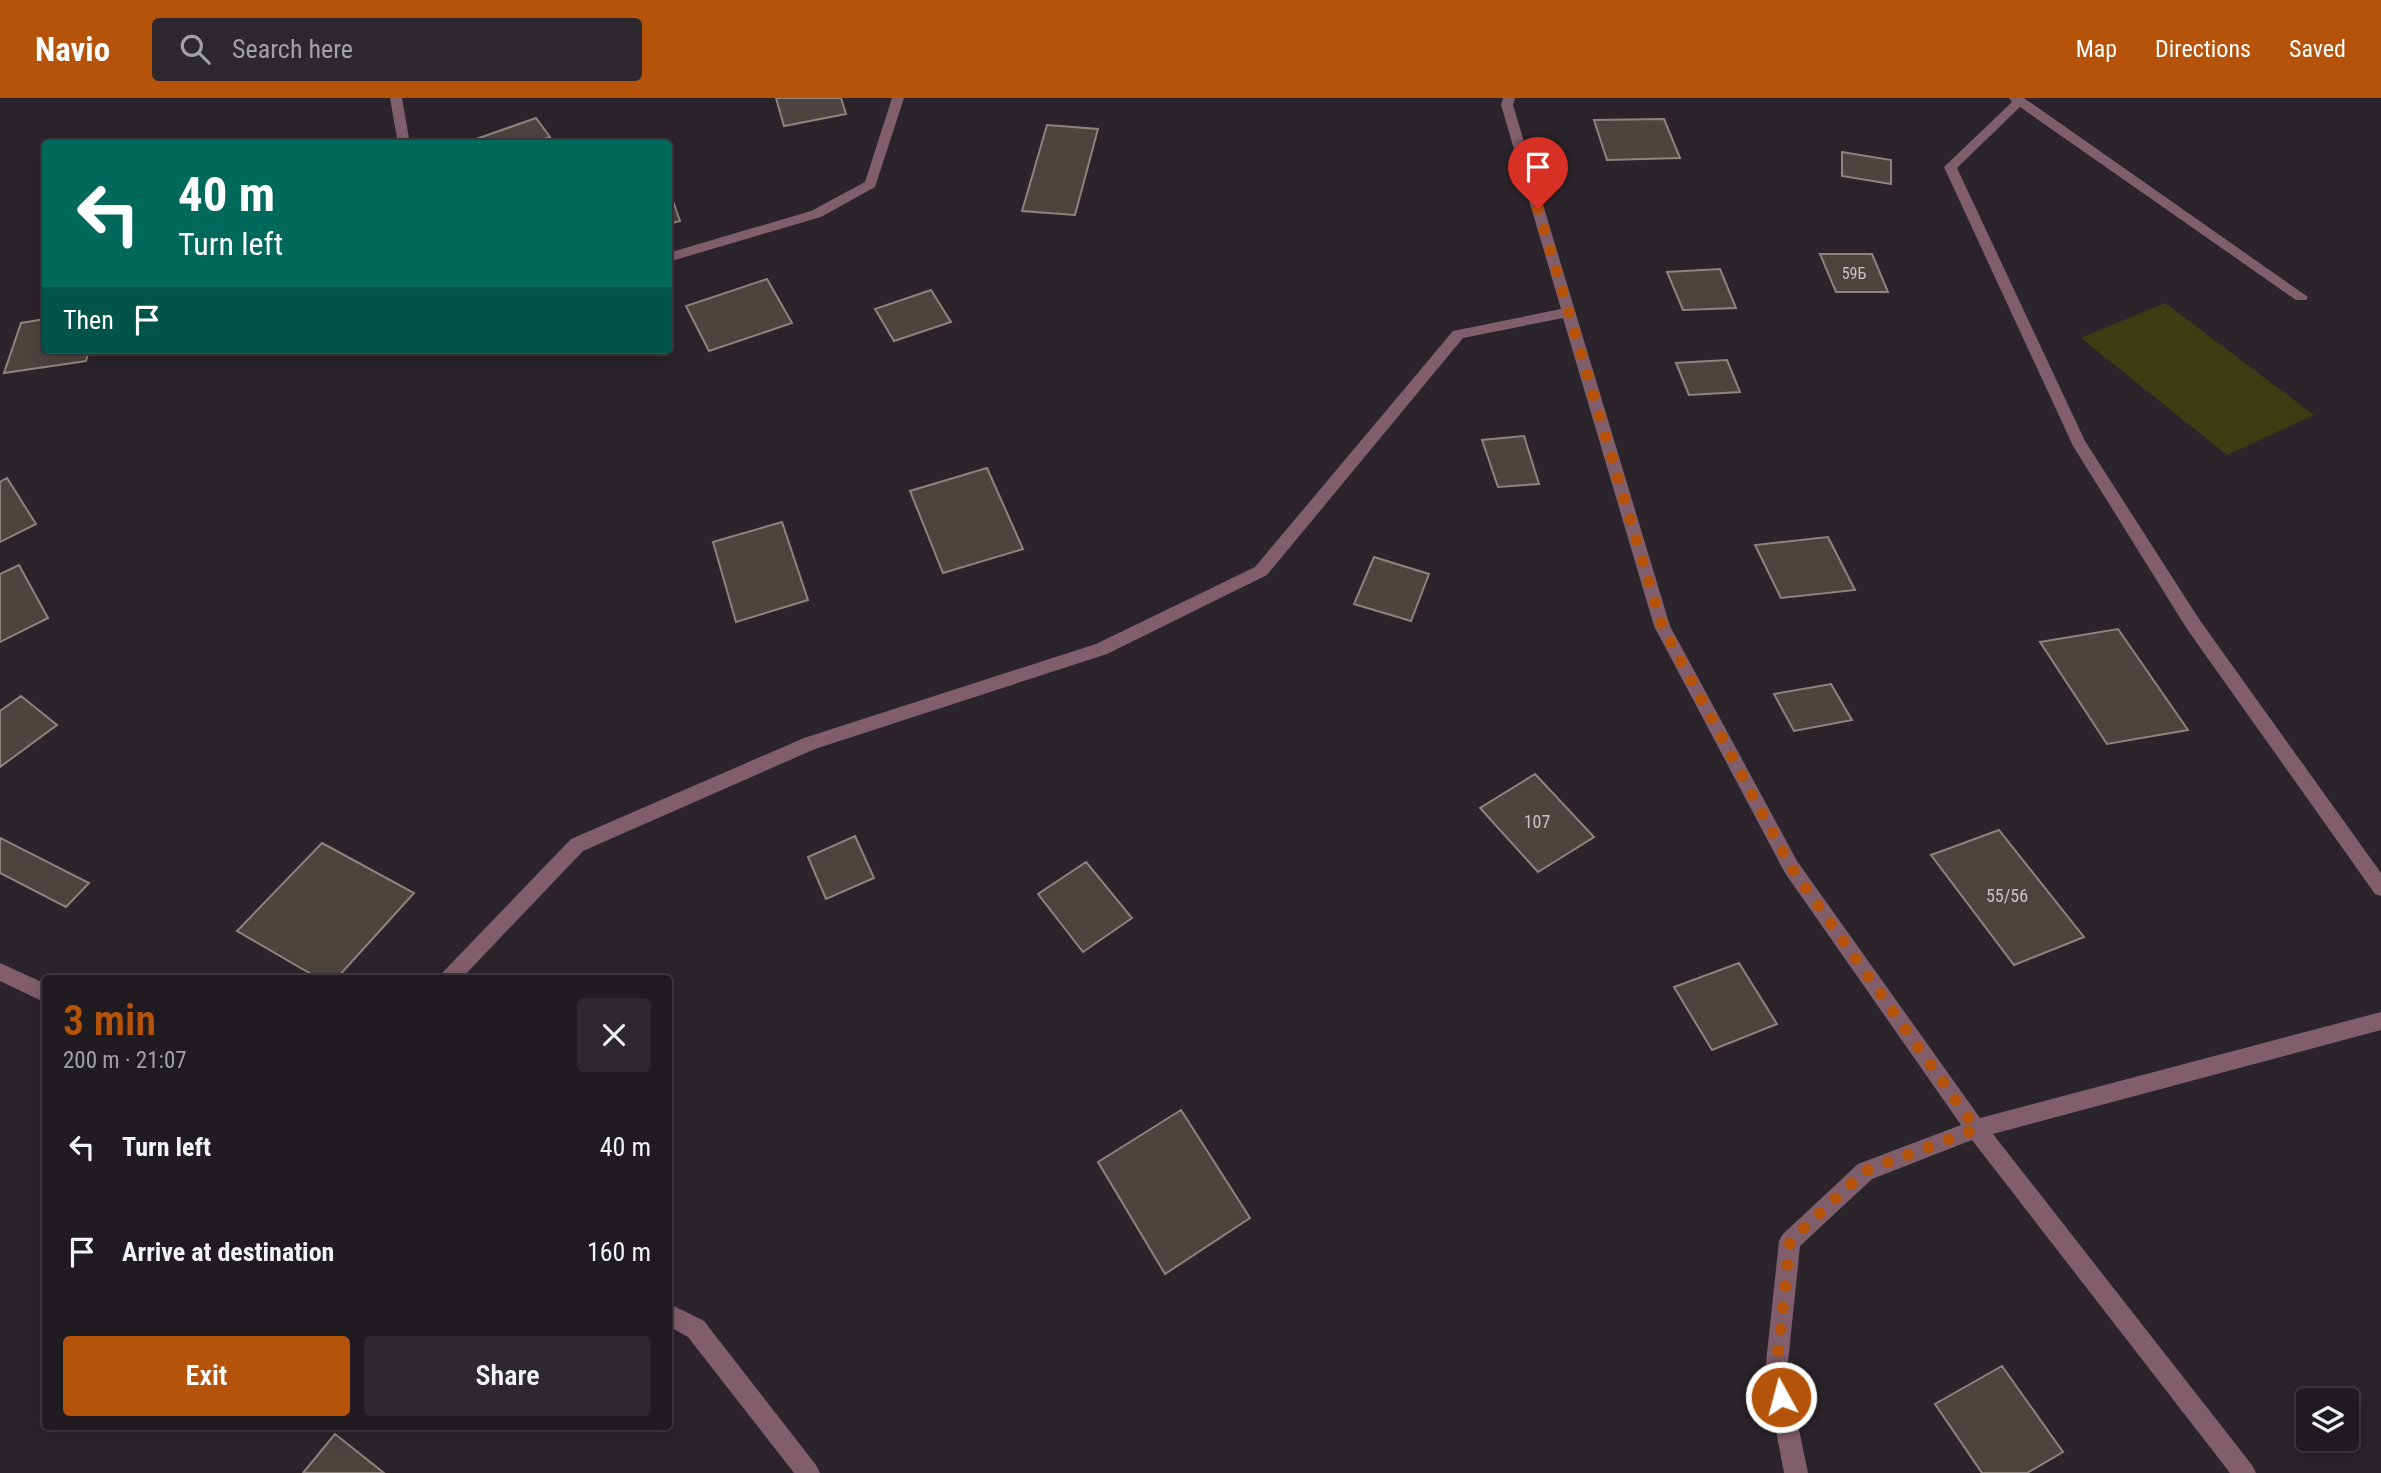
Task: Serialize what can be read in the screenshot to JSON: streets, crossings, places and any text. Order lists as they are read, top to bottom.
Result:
{
  "house_numbers": ["59Б", "107", "55/56"],
  "page": {
    "header": "Navio",
    "search": "Search here",
    "nav": ["Map", "Directions", "Saved"],
    "turn": ["40 m", "Turn left"],
    "then": "Then",
    "heading": ["3 min", "200 m · 21:07"],
    "list": [
      {
        "name": "Turn left",
        "value": "40 m"
      },
      {
        "name": "Arrive at destination",
        "value": "160 m"
      }
    ],
    "buttons": ["Exit", "Share"]
  }
}
